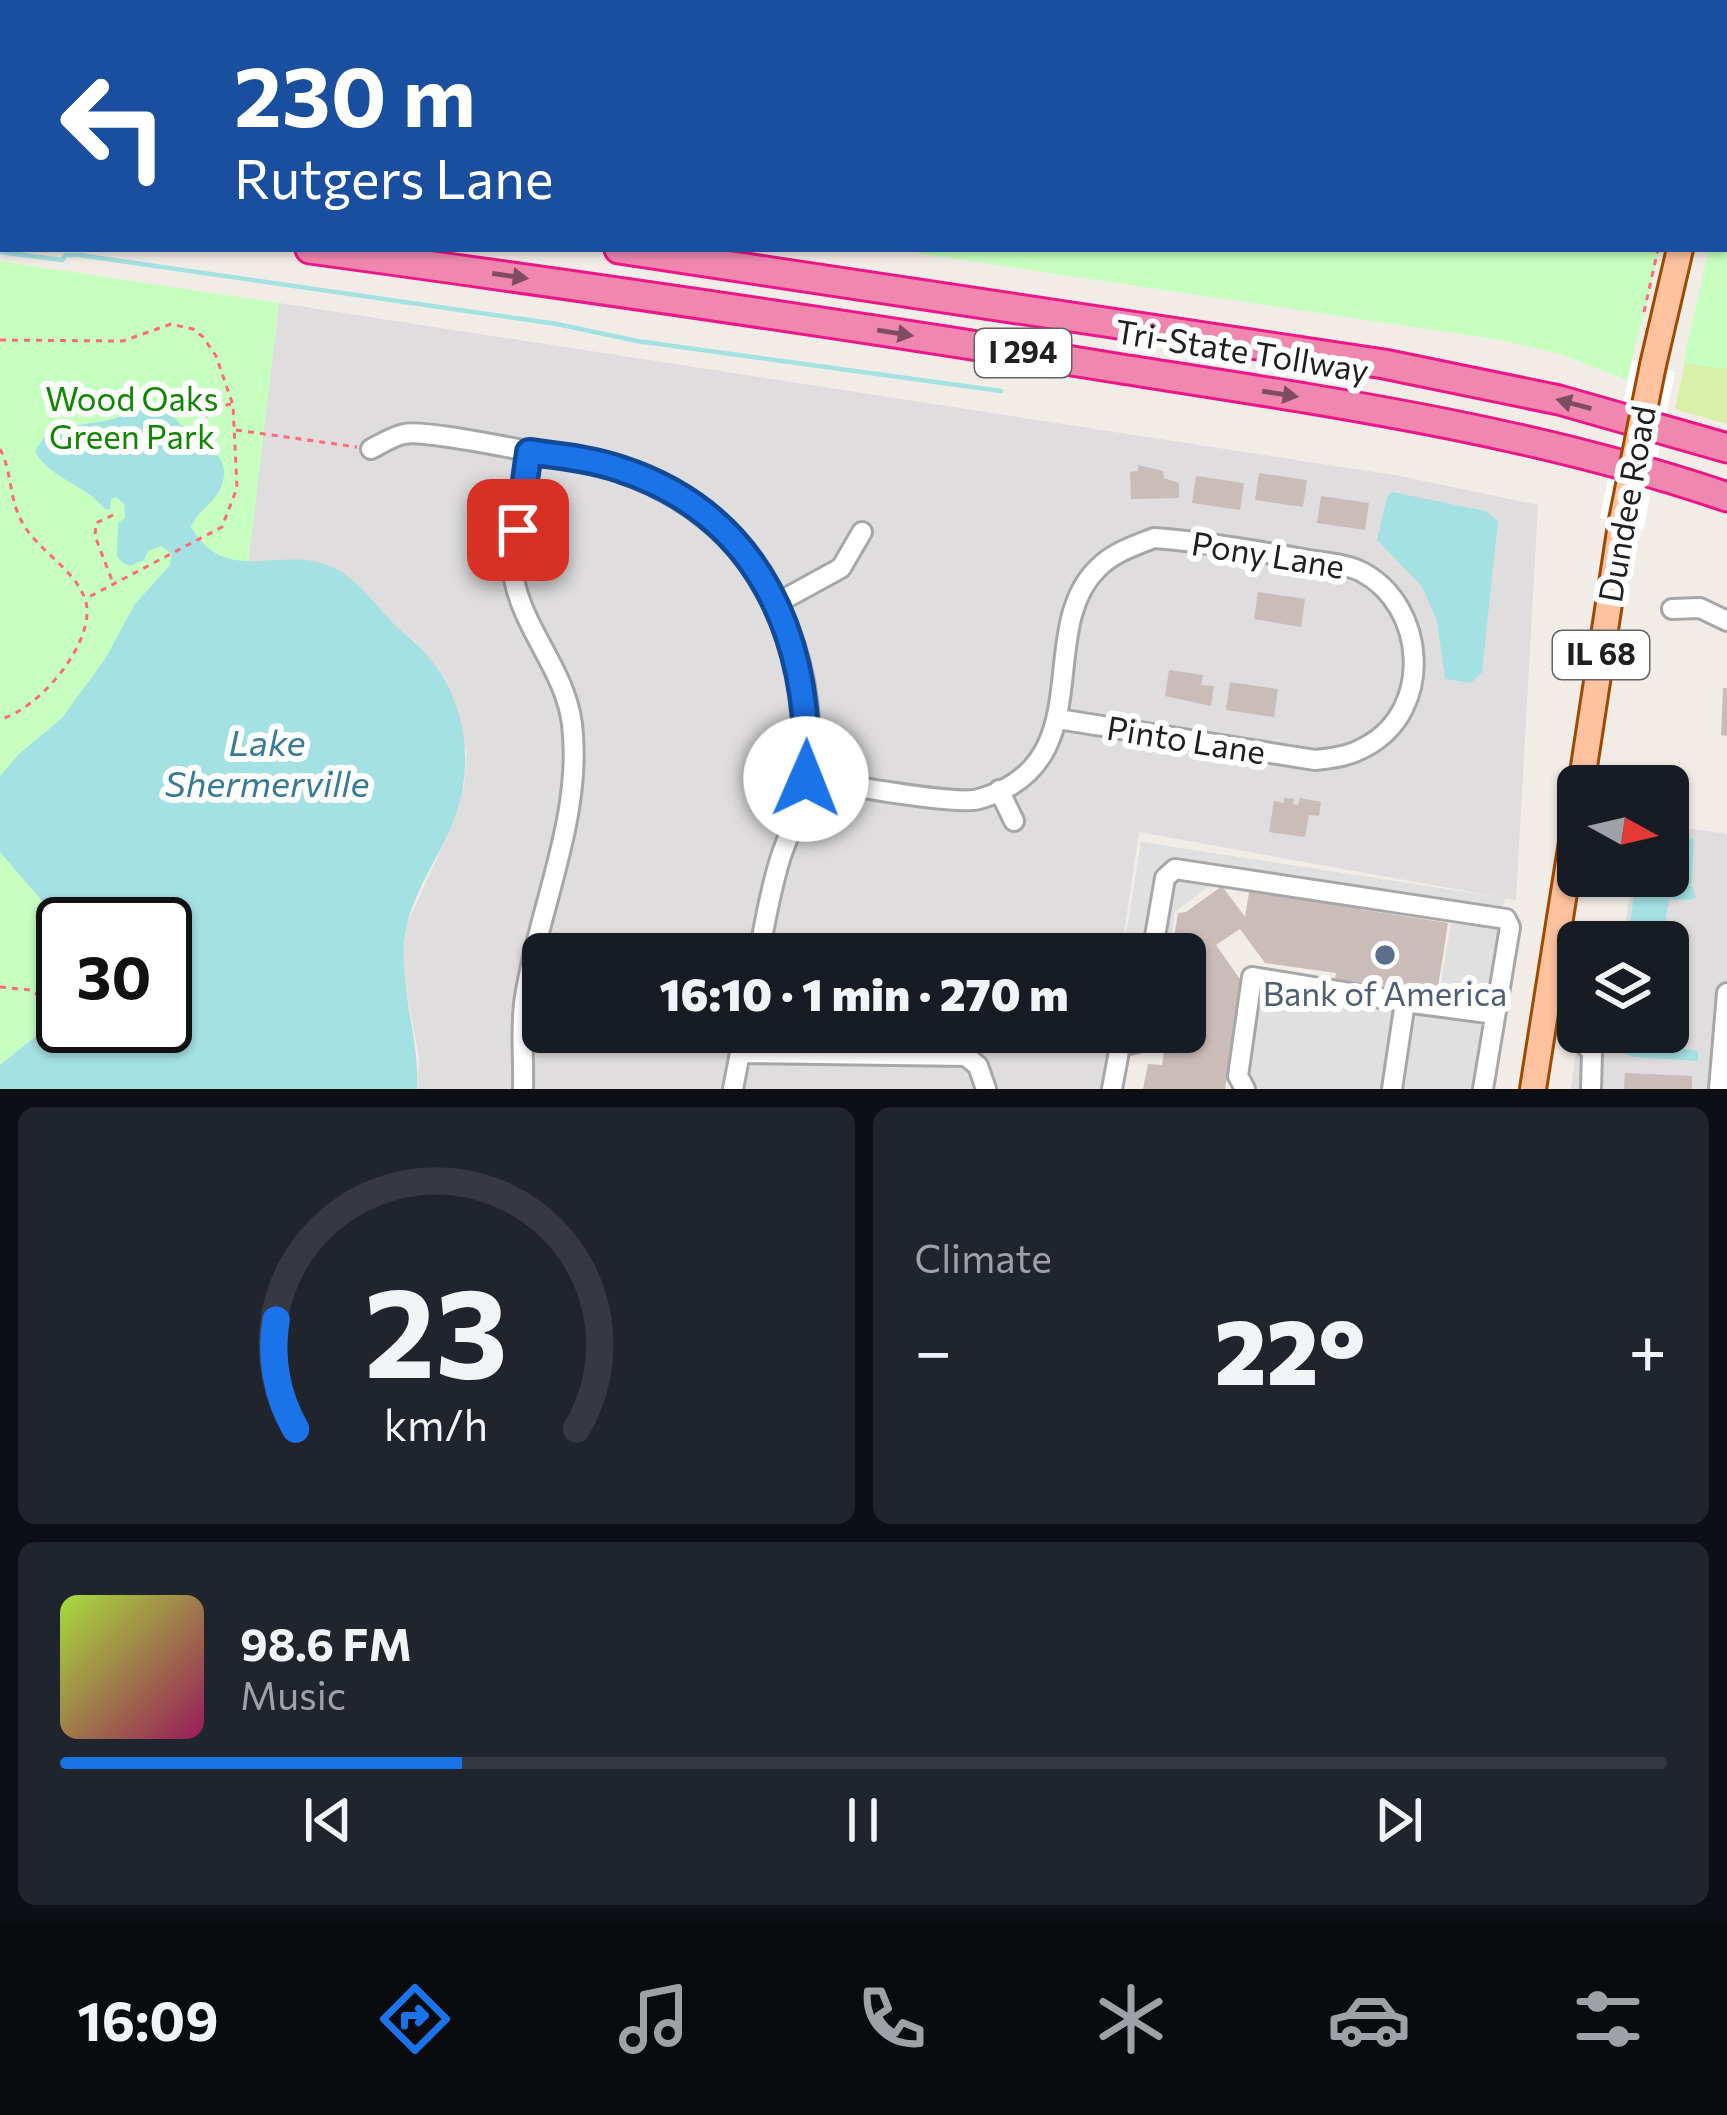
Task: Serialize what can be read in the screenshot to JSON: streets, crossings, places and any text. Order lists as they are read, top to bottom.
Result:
{
  "streets": {
    "highway": ["Tri-State Tollway", "I 294"],
    "main road": ["Dundee Road", "IL 68"],
    "street": ["Pony Lane", "Pinto Lane"]
  },
  "crossings": [
    ["Pony Lane", "Pinto Lane"]
  ],
  "water": ["Lake Shermerville"],
  "parks": ["Wood Oaks Green Park"],
  "places": ["Bank of America"],
  "north": "right",
  "page": {
    "turn": ["230 m", "Rutgers Lane"],
    "limit": "30",
    "trip": "16:10 · 1 min · 270 m",
    "tile": "Climate",
    "heat": ["−", "22°", "+"],
    "song": ["98.6 FM", "Music"],
    "tabs": "16:09",
    "gauge": ["23", "km/h"]
  }
}
